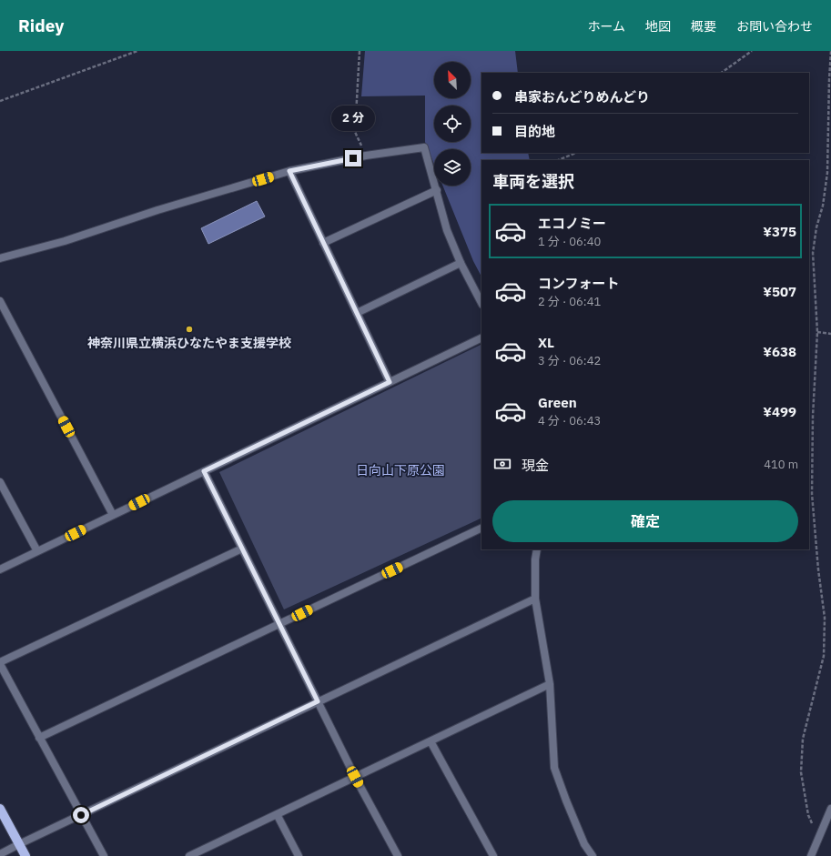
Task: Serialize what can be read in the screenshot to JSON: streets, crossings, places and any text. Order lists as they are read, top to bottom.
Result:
{
  "parks": ["日向山下原公園"],
  "places": ["神奈川県立横浜ひなたやま支援学校"],
  "north": "top left",
  "page": {
    "header": "Ridey",
    "nav": [
      "ホーム",
      "地図",
      "概要",
      "お問い合わせ"
    ],
    "banner": ["串家おんどりめんどり", "目的地"],
    "bubble": "2 分",
    "heading": "車両を選択",
    "list": [
      {
        "name": "エコノミー",
        "note": "1 分 · 06:40",
        "value": "¥375"
      },
      {
        "name": "コンフォート",
        "note": "2 分 · 06:41",
        "value": "¥507"
      },
      {
        "name": "XL",
        "note": "3 分 · 06:42",
        "value": "¥638"
      },
      {
        "name": "Green",
        "note": "4 分 · 06:43",
        "value": "¥499"
      }
    ],
    "pay": ["現金", "410 m"],
    "buttons": "確定"
  }
}
